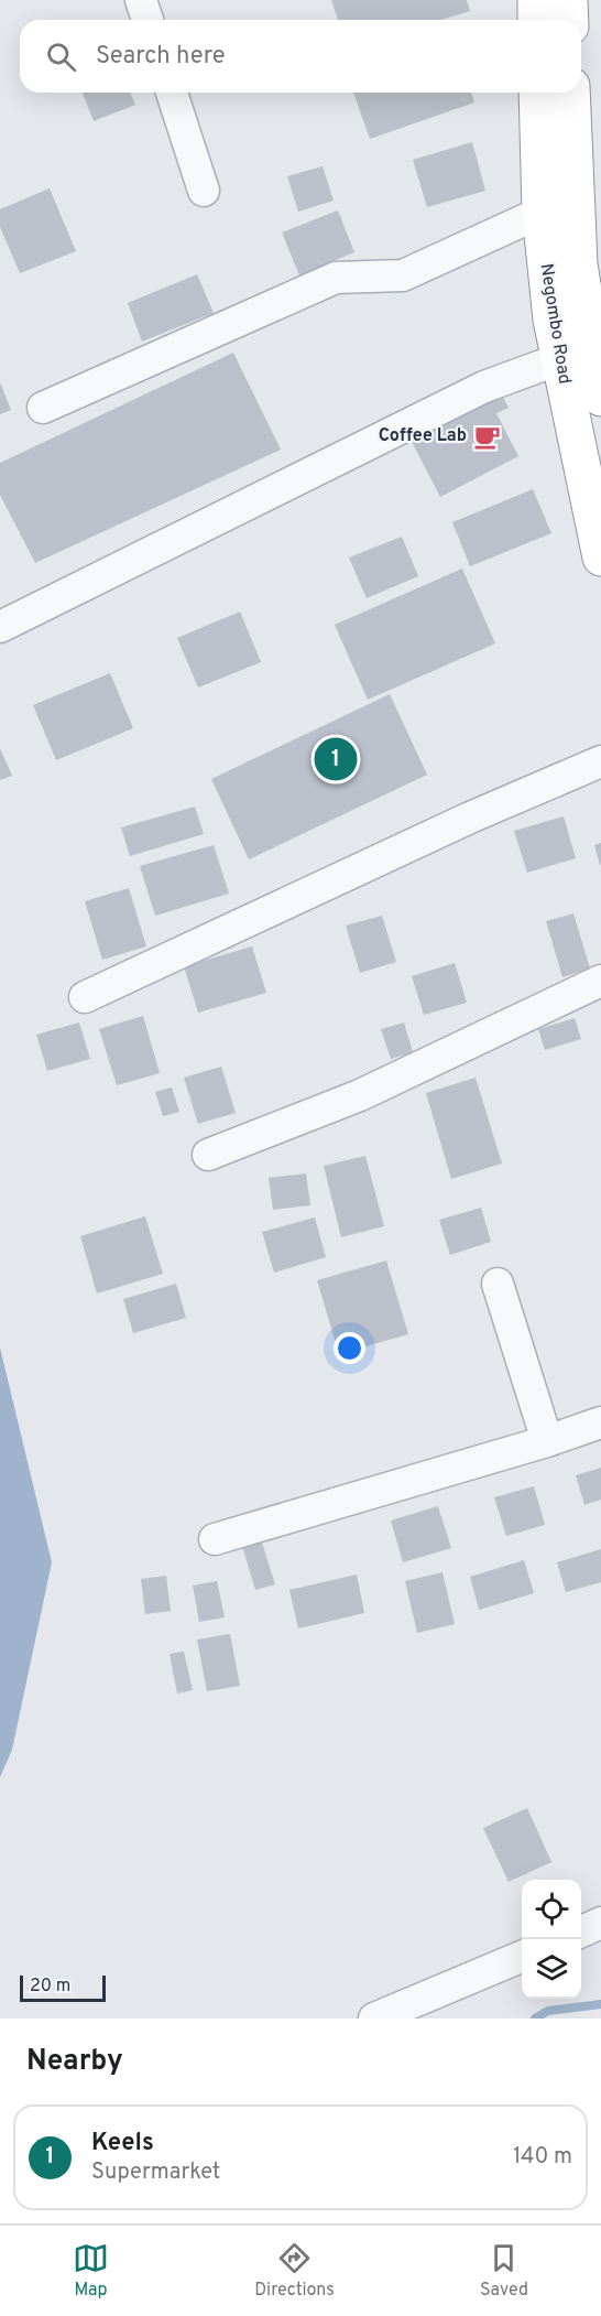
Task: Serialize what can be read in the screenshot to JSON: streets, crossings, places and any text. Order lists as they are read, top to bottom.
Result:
{
  "streets": {
    "highway": ["Negombo Road"]
  },
  "places": {
    "cafe": ["Coffee Lab"]
  },
  "scale_bar": "20 m",
  "page": {
    "search": "Search here",
    "pins": "1",
    "scale": "20 m",
    "heading": "Nearby",
    "list": [
      {
        "mark": "1",
        "name": "Keels",
        "note": "Supermarket",
        "value": "140 m"
      }
    ],
    "nav": ["Map", "Directions", "Saved"]
  }
}
